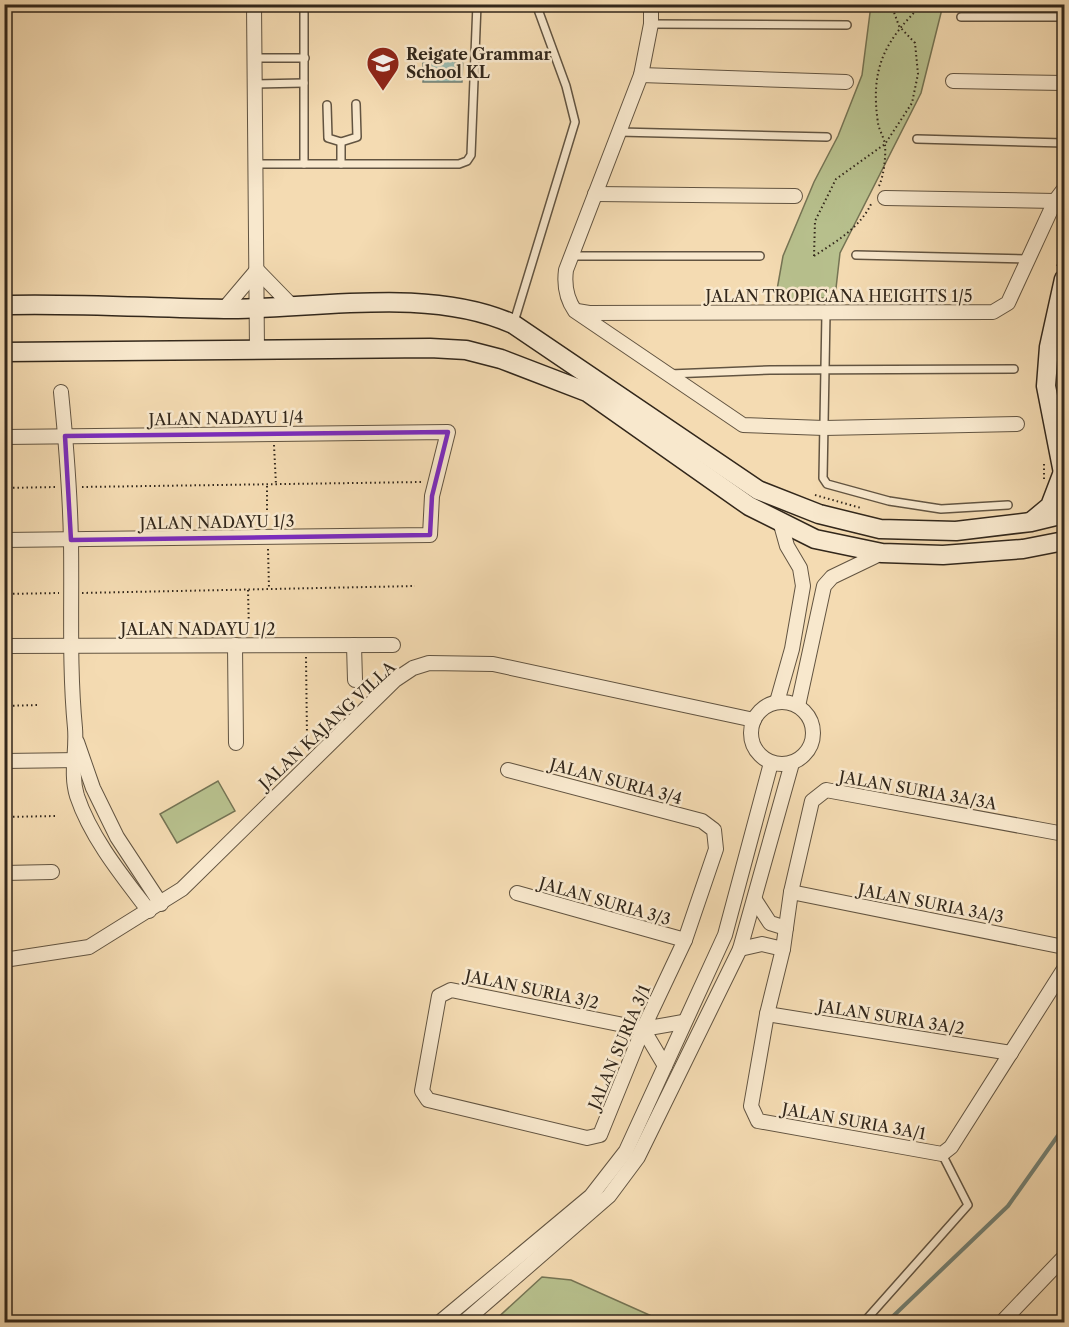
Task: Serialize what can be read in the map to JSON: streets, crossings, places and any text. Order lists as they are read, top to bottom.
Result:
{
  "streets": {
    "street": [
      "JALAN TROPICANA HEIGHTS 1/5",
      "JALAN NADAYU 1/4",
      "JALAN NADAYU 1/3",
      "JALAN NADAYU 1/2",
      "JALAN KAJANG VILLA",
      "JALAN SURIA 3/4",
      "JALAN SURIA 3A/3A",
      "JALAN SURIA 3/3",
      "JALAN SURIA 3A/3",
      "JALAN SURIA 3/2",
      "JALAN SURIA 3A/2",
      "JALAN SURIA 3/1",
      "JALAN SURIA 3A/1"
    ]
  },
  "crossings": [
    ["JALAN NADAYU 1/4", "JALAN NADAYU 1/3"],
    ["JALAN SURIA 3/4", "JALAN SURIA 3/1"],
    ["JALAN SURIA 3A/3A", "JALAN SURIA 3A/3"],
    ["JALAN SURIA 3A/3A", "JALAN SURIA 3A/1"],
    ["JALAN SURIA 3/3", "JALAN SURIA 3/1"],
    ["JALAN SURIA 3/2", "JALAN SURIA 3/1"],
    ["JALAN SURIA 3A/2", "JALAN SURIA 3A/1"]
  ],
  "places": {
    "school or university": ["Reigate Grammar School KL"]
  }
}
